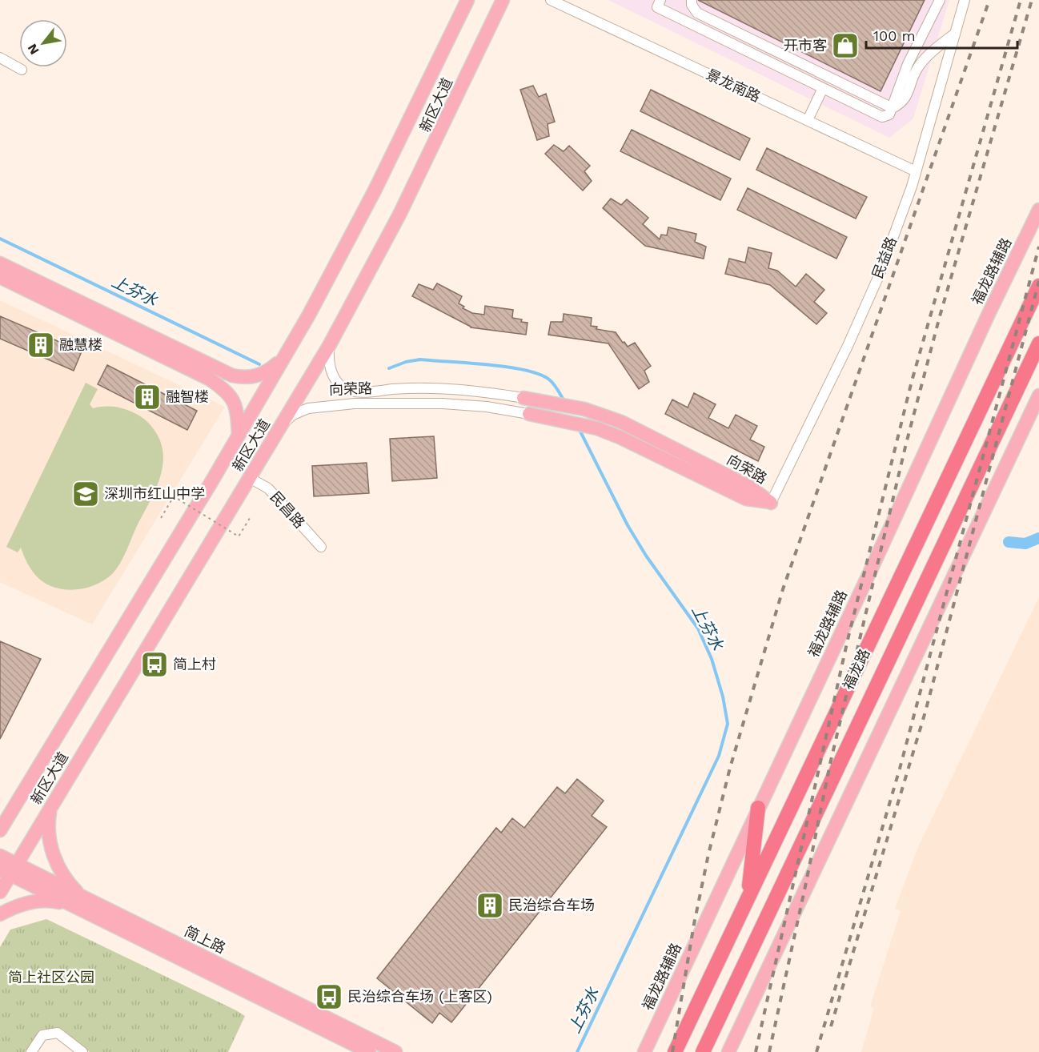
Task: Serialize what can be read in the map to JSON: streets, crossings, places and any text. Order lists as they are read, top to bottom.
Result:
{
  "streets": {
    "highway": ["福龙路"],
    "main road": [
      "新区大道",
      "福龙路辅路",
      "向荣路",
      "简上路"
    ],
    "street": ["景龙南路", "民益路", "民昌路"]
  },
  "crossings": [
    ["景龙南路", "民益路"],
    ["新区大道", "向荣路"],
    ["新区大道", "民昌路"],
    ["新区大道", "简上路"],
    ["民益路", "向荣路"]
  ],
  "water": ["上芬水"],
  "parks": ["简上社区公园"],
  "places": {
    "shop": ["开市客"],
    "building": ["融慧楼", "融智楼", "民治综合车场"],
    "school or university": ["深圳市红山中学"],
    "bus stop": ["简上村", "民治综合车场 (上客区)"]
  },
  "scale_bar": "100 m",
  "north": "bottom left"
}
